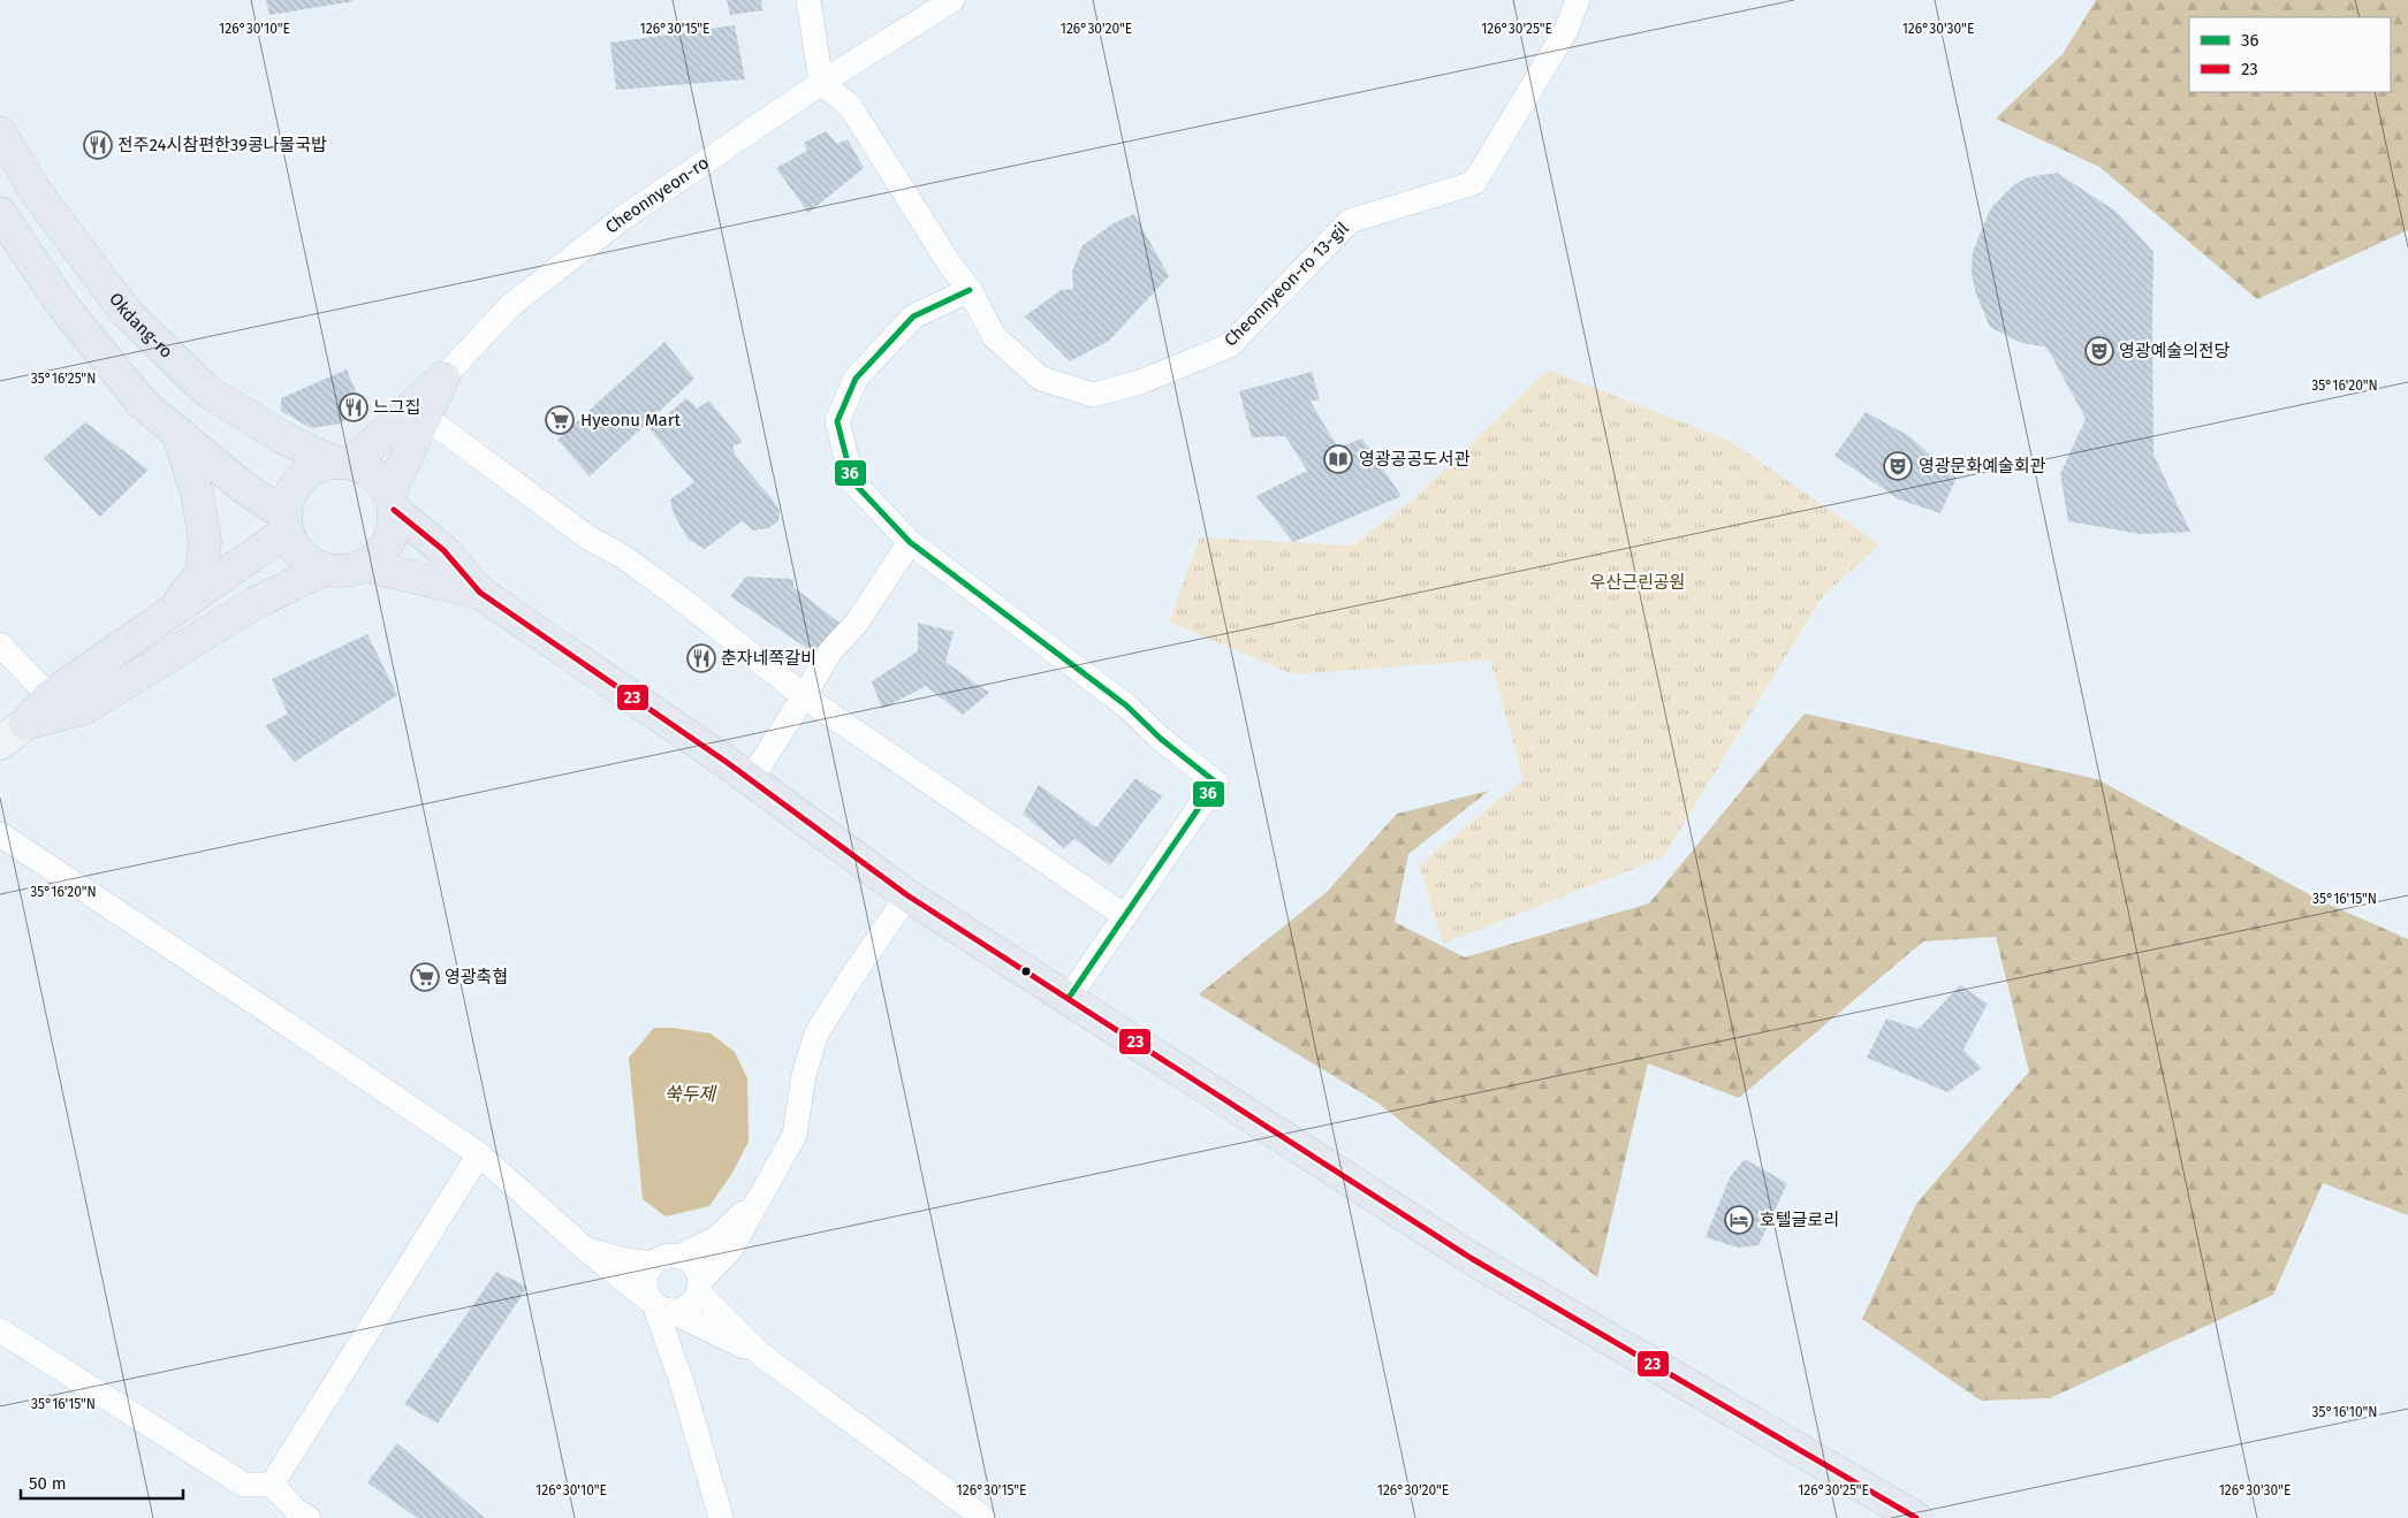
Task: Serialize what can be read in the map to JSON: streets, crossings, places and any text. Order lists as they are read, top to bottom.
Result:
{
  "streets": {
    "main road": ["Okdang-ro"],
    "street": ["Cheonnyeon-ro", "Cheonnyeon-ro 13-gil"]
  },
  "crossings": [
    ["Cheonnyeon-ro", "Cheonnyeon-ro 13-gil"]
  ],
  "water": ["쑥두제"],
  "parks": ["우산근린공원"],
  "places": {
    "restaurant": ["전주24시참편한39콩나물국밥", "느그집", "춘자네쪽갈비"],
    "theatre": ["영광예술의전당", "영광문화예술회관"],
    "supermarket": ["Hyeonu Mart", "영광축협"],
    "library": ["영광공공도서관"],
    "hotel": ["호텔글로리"]
  },
  "lines": ["transit line 36", "transit line 23"],
  "legend": ["36", "23"],
  "scale_bar": "50 m",
  "coordinates": [
    "126°30'10\"E",
    "126°30'15\"E",
    "126°30'20\"E",
    "126°30'25\"E",
    "126°30'30\"E",
    "35°16'25\"N",
    "35°16'20\"N",
    "35°16'15\"N",
    "35°16'10\"N"
  ]
}
